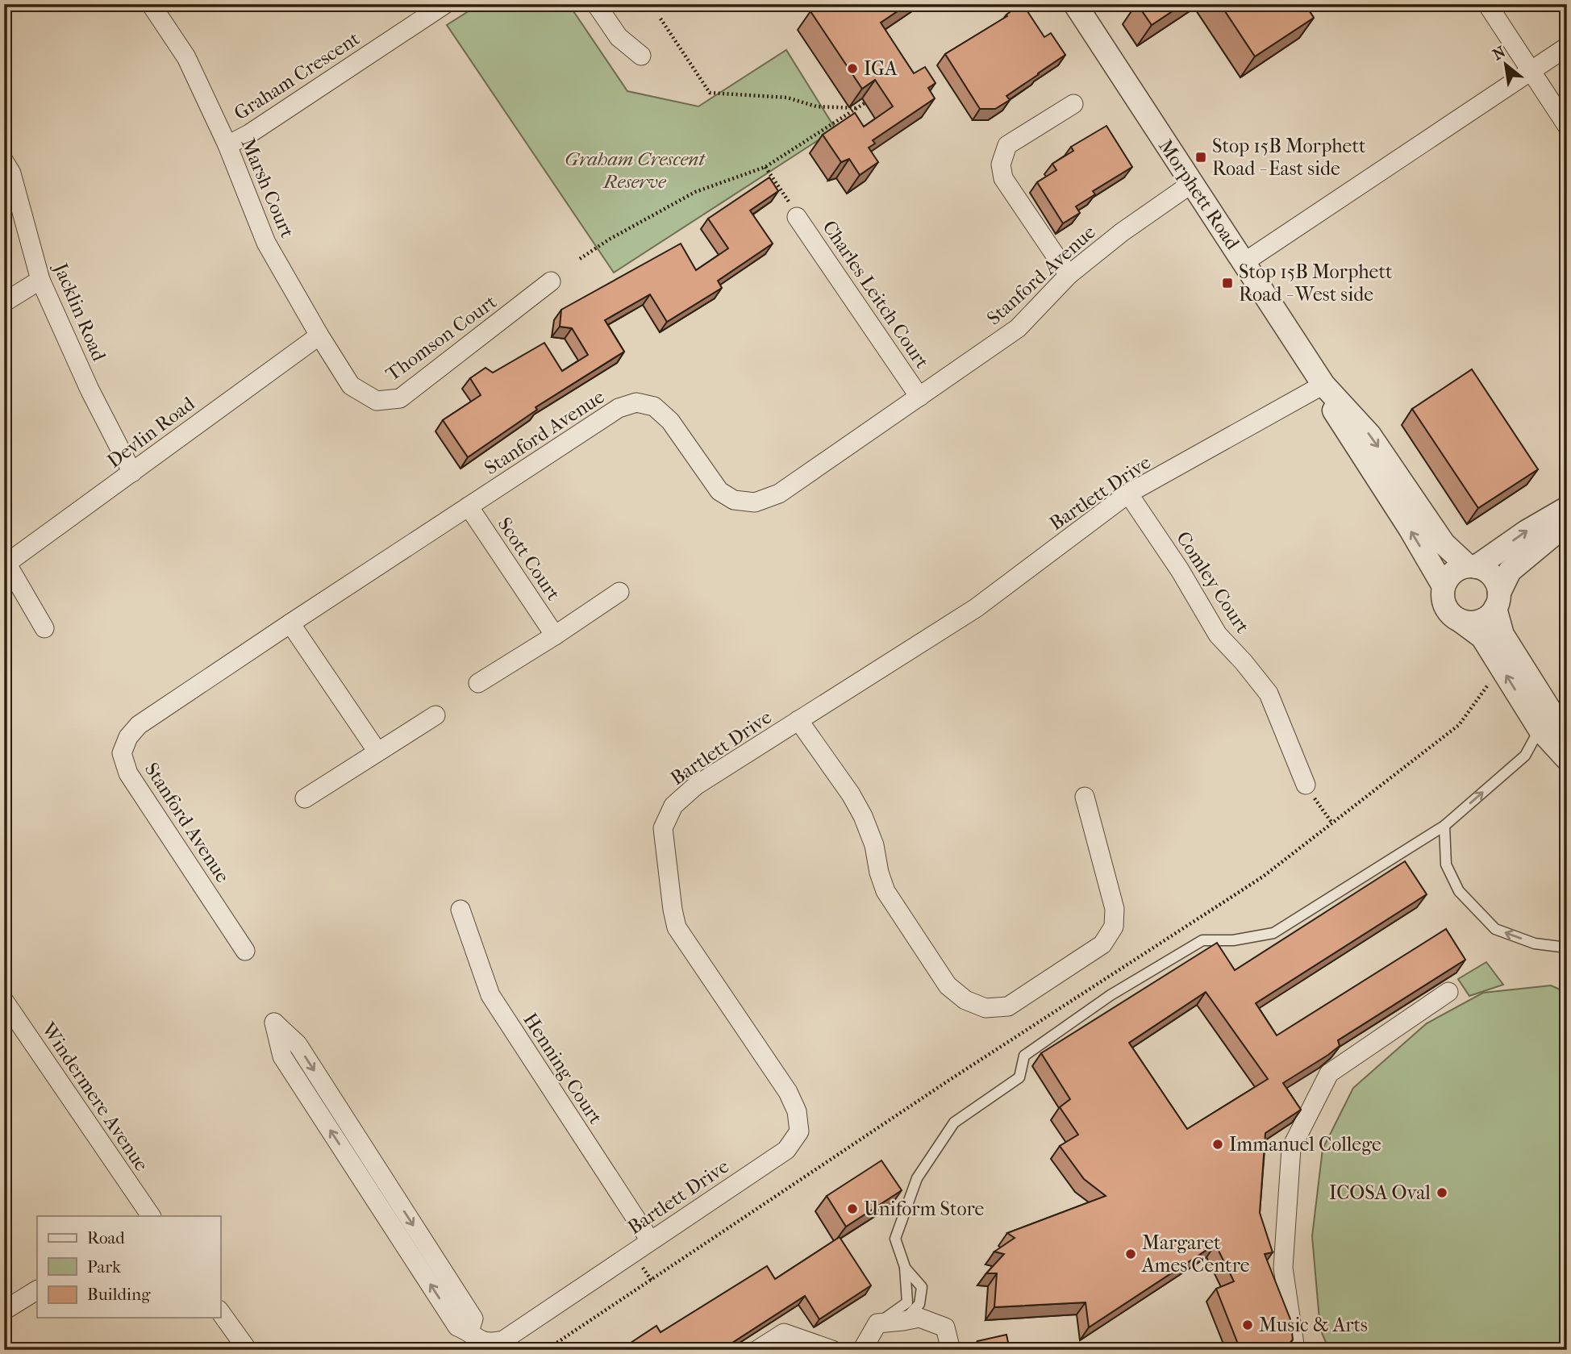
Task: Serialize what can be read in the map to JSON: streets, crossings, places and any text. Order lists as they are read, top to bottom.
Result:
{
  "streets": {
    "street": [
      "Graham Crescent",
      "Marsh Court",
      "Morphett Road",
      "Stanford Avenue",
      "Charles Leitch Court",
      "Jacklin Road",
      "Thomson Court",
      "Devlin Road",
      "Bartlett Drive",
      "Scott Court",
      "Comley Court",
      "Henning Court",
      "Windermere Avenue"
    ]
  },
  "crossings": [
    ["Graham Crescent", "Marsh Court"],
    ["Marsh Court", "Thomson Court"],
    ["Marsh Court", "Devlin Road"],
    ["Morphett Road", "Stanford Avenue"],
    ["Morphett Road", "Bartlett Drive"],
    ["Stanford Avenue", "Charles Leitch Court"],
    ["Stanford Avenue", "Scott Court"],
    ["Jacklin Road", "Devlin Road"],
    ["Bartlett Drive", "Comley Court"],
    ["Bartlett Drive", "Henning Court"]
  ],
  "parks": ["Graham Crescent Reserve"],
  "places": {
    "other": [
      "IGA",
      "Immanuel College",
      "ICOSA Oval",
      "Uniform Store",
      "Margaret Ames Centre",
      "Music & Arts"
    ],
    "transit": ["Stop 15B Morphett Road - East side", "Stop 15B Morphett Road - West side"]
  },
  "legend": ["Road", "Park", "Building"],
  "north": "top left"
}
